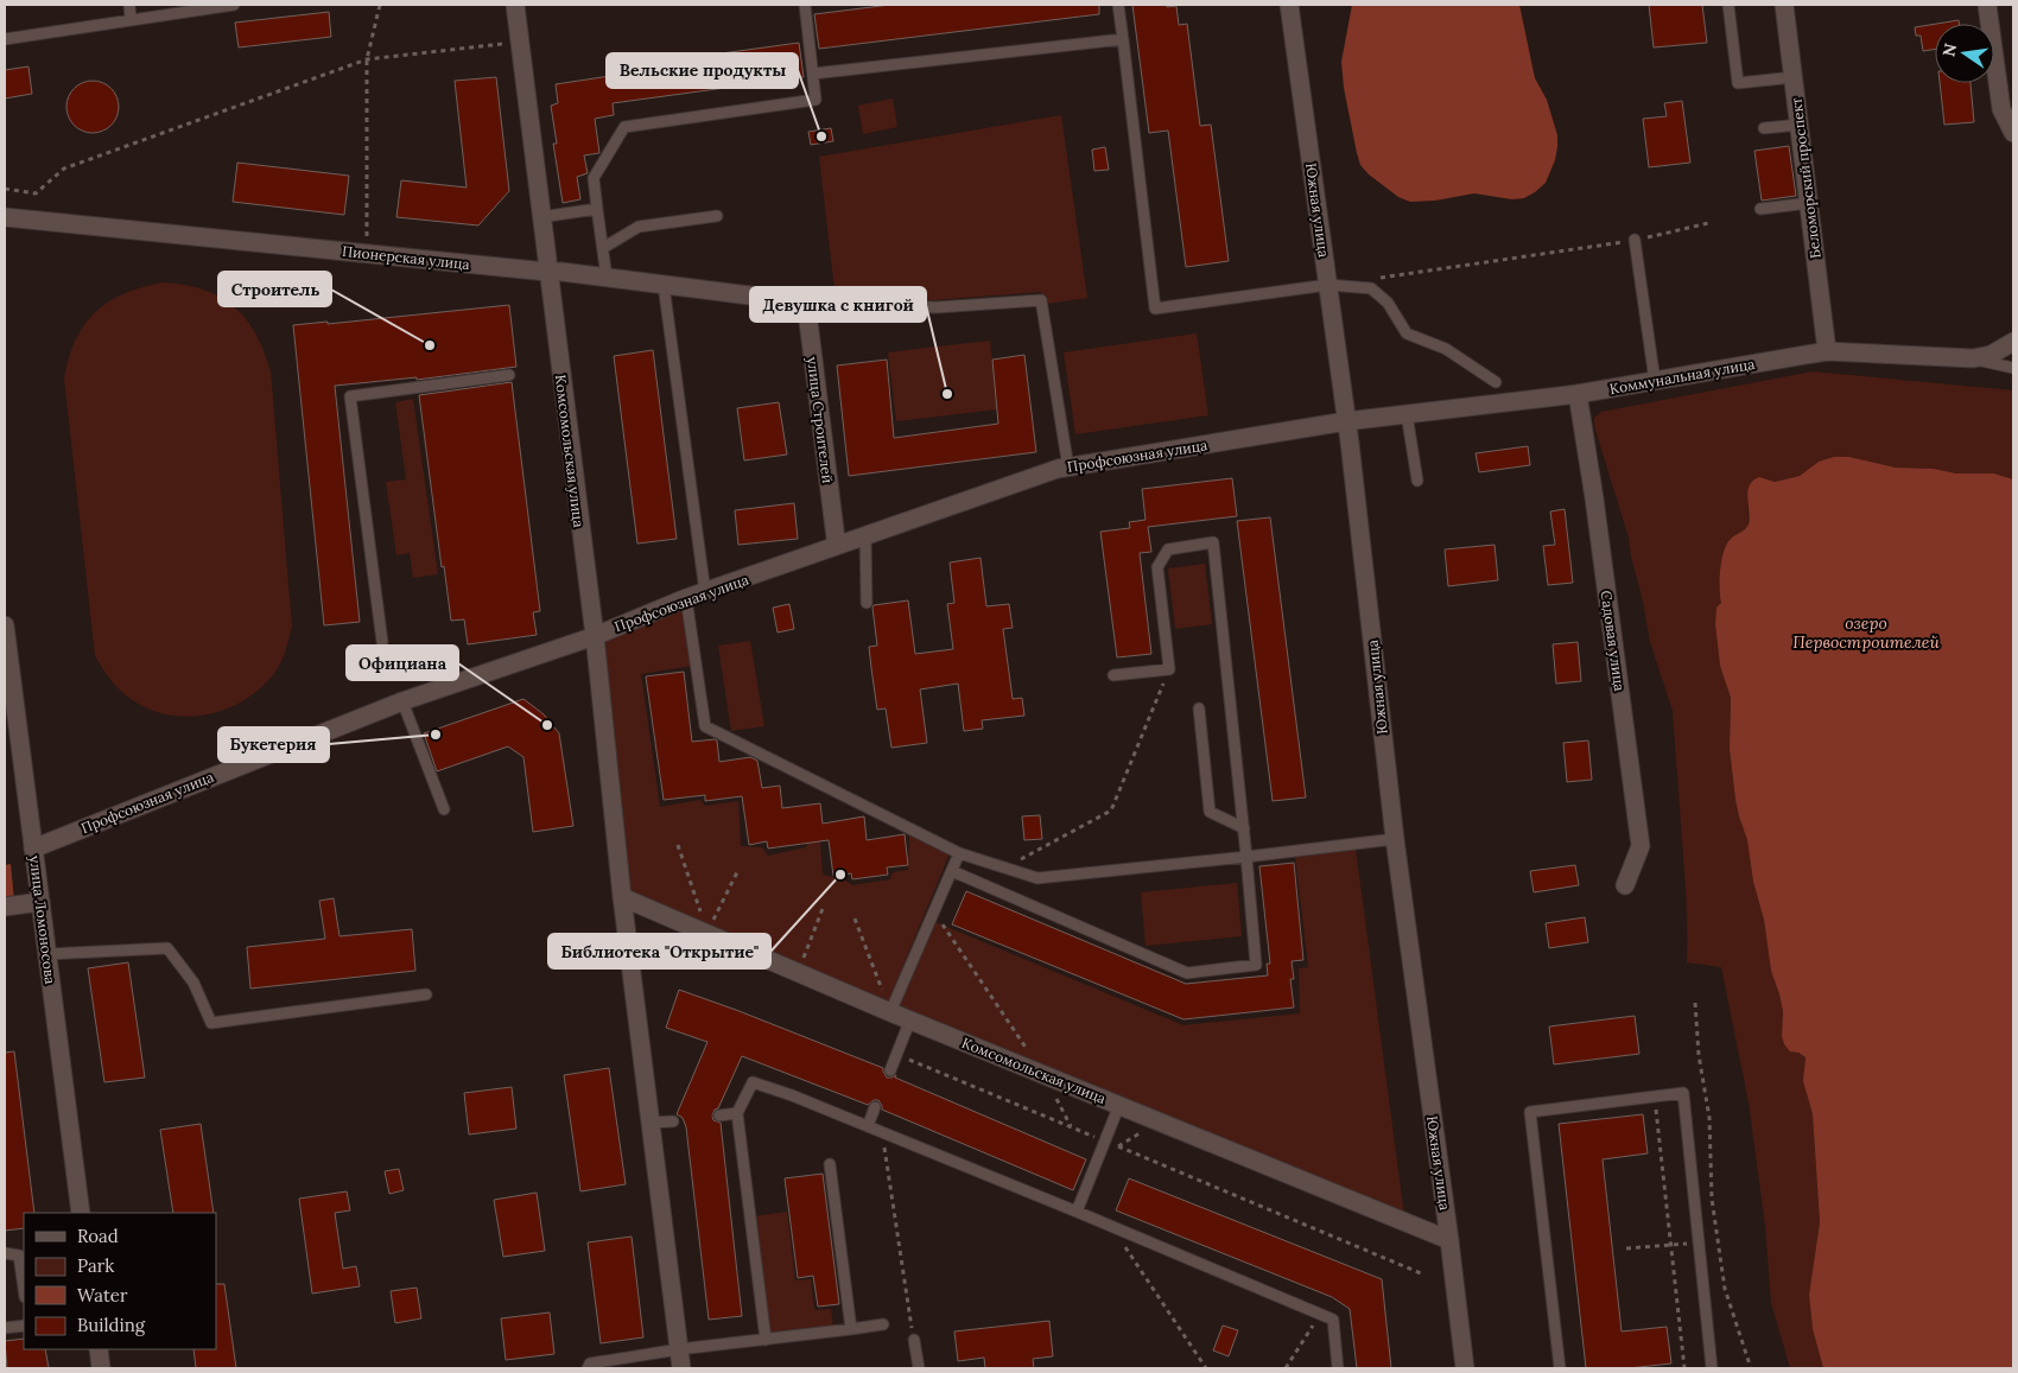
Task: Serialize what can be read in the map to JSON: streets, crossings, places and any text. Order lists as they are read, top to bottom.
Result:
{
  "streets": {
    "street": [
      "Беломорский проспект",
      "Южная улица",
      "Пионерская улица",
      "Коммунальная улица",
      "улица Строителей",
      "Комсомольская улица",
      "Профсоюзная улица",
      "Садовая улица",
      "улица Ломоносова"
    ]
  },
  "crossings": [
    ["Беломорский проспект", "Коммунальная улица"],
    ["Южная улица", "Коммунальная улица"],
    ["Южная улица", "Комсомольская улица"],
    ["Южная улица", "Профсоюзная улица"],
    ["Пионерская улица", "улица Строителей"],
    ["Пионерская улица", "Комсомольская улица"],
    ["Коммунальная улица", "Профсоюзная улица"],
    ["Коммунальная улица", "Садовая улица"],
    ["Комсомольская улица", "Профсоюзная улица"],
    ["Профсоюзная улица", "улица Ломоносова"]
  ],
  "water": ["озеро Первостроителей"],
  "places": [
    "Вельские продукты",
    "Строитель",
    "Девушка с книгой",
    "Официана",
    "Букетерия",
    "Библиотека \"Открытие\""
  ],
  "legend": [
    "Road",
    "Park",
    "Water",
    "Building"
  ],
  "north": "left"
}
